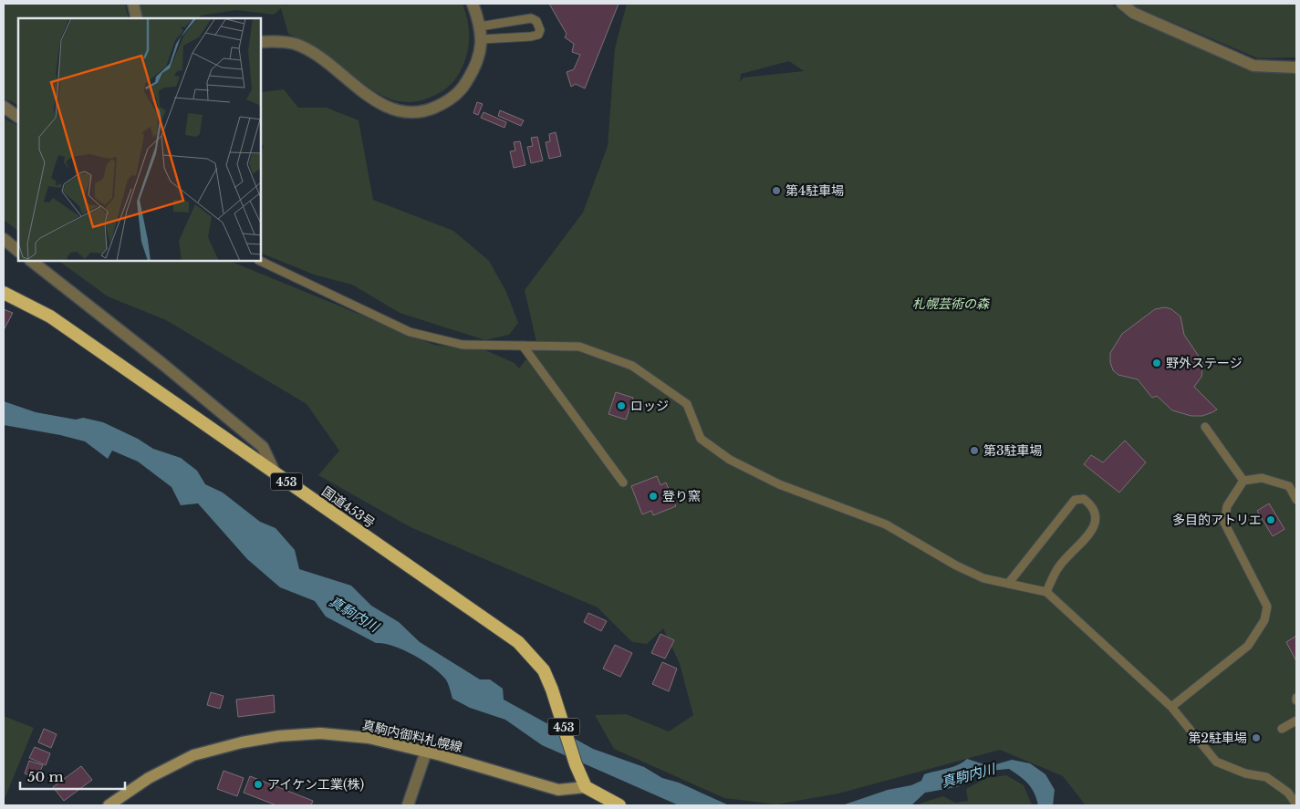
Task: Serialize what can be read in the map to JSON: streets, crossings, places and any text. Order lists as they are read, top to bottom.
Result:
{
  "streets": {
    "highway": ["453", "国道453号"],
    "main road": ["真駒内御料札幌線"]
  },
  "crossings": [
    ["国道453号", "真駒内御料札幌線"]
  ],
  "water": ["真駒内川"],
  "parks": ["札幌芸術の森"],
  "places": [
    "第4駐車場",
    "野外ステージ",
    "ロッジ",
    "第3駐車場",
    "登り窯",
    "多目的アトリエ",
    "第2駐車場",
    "アイケン工業(株)"
  ],
  "scale_bar": "50 m"
}
